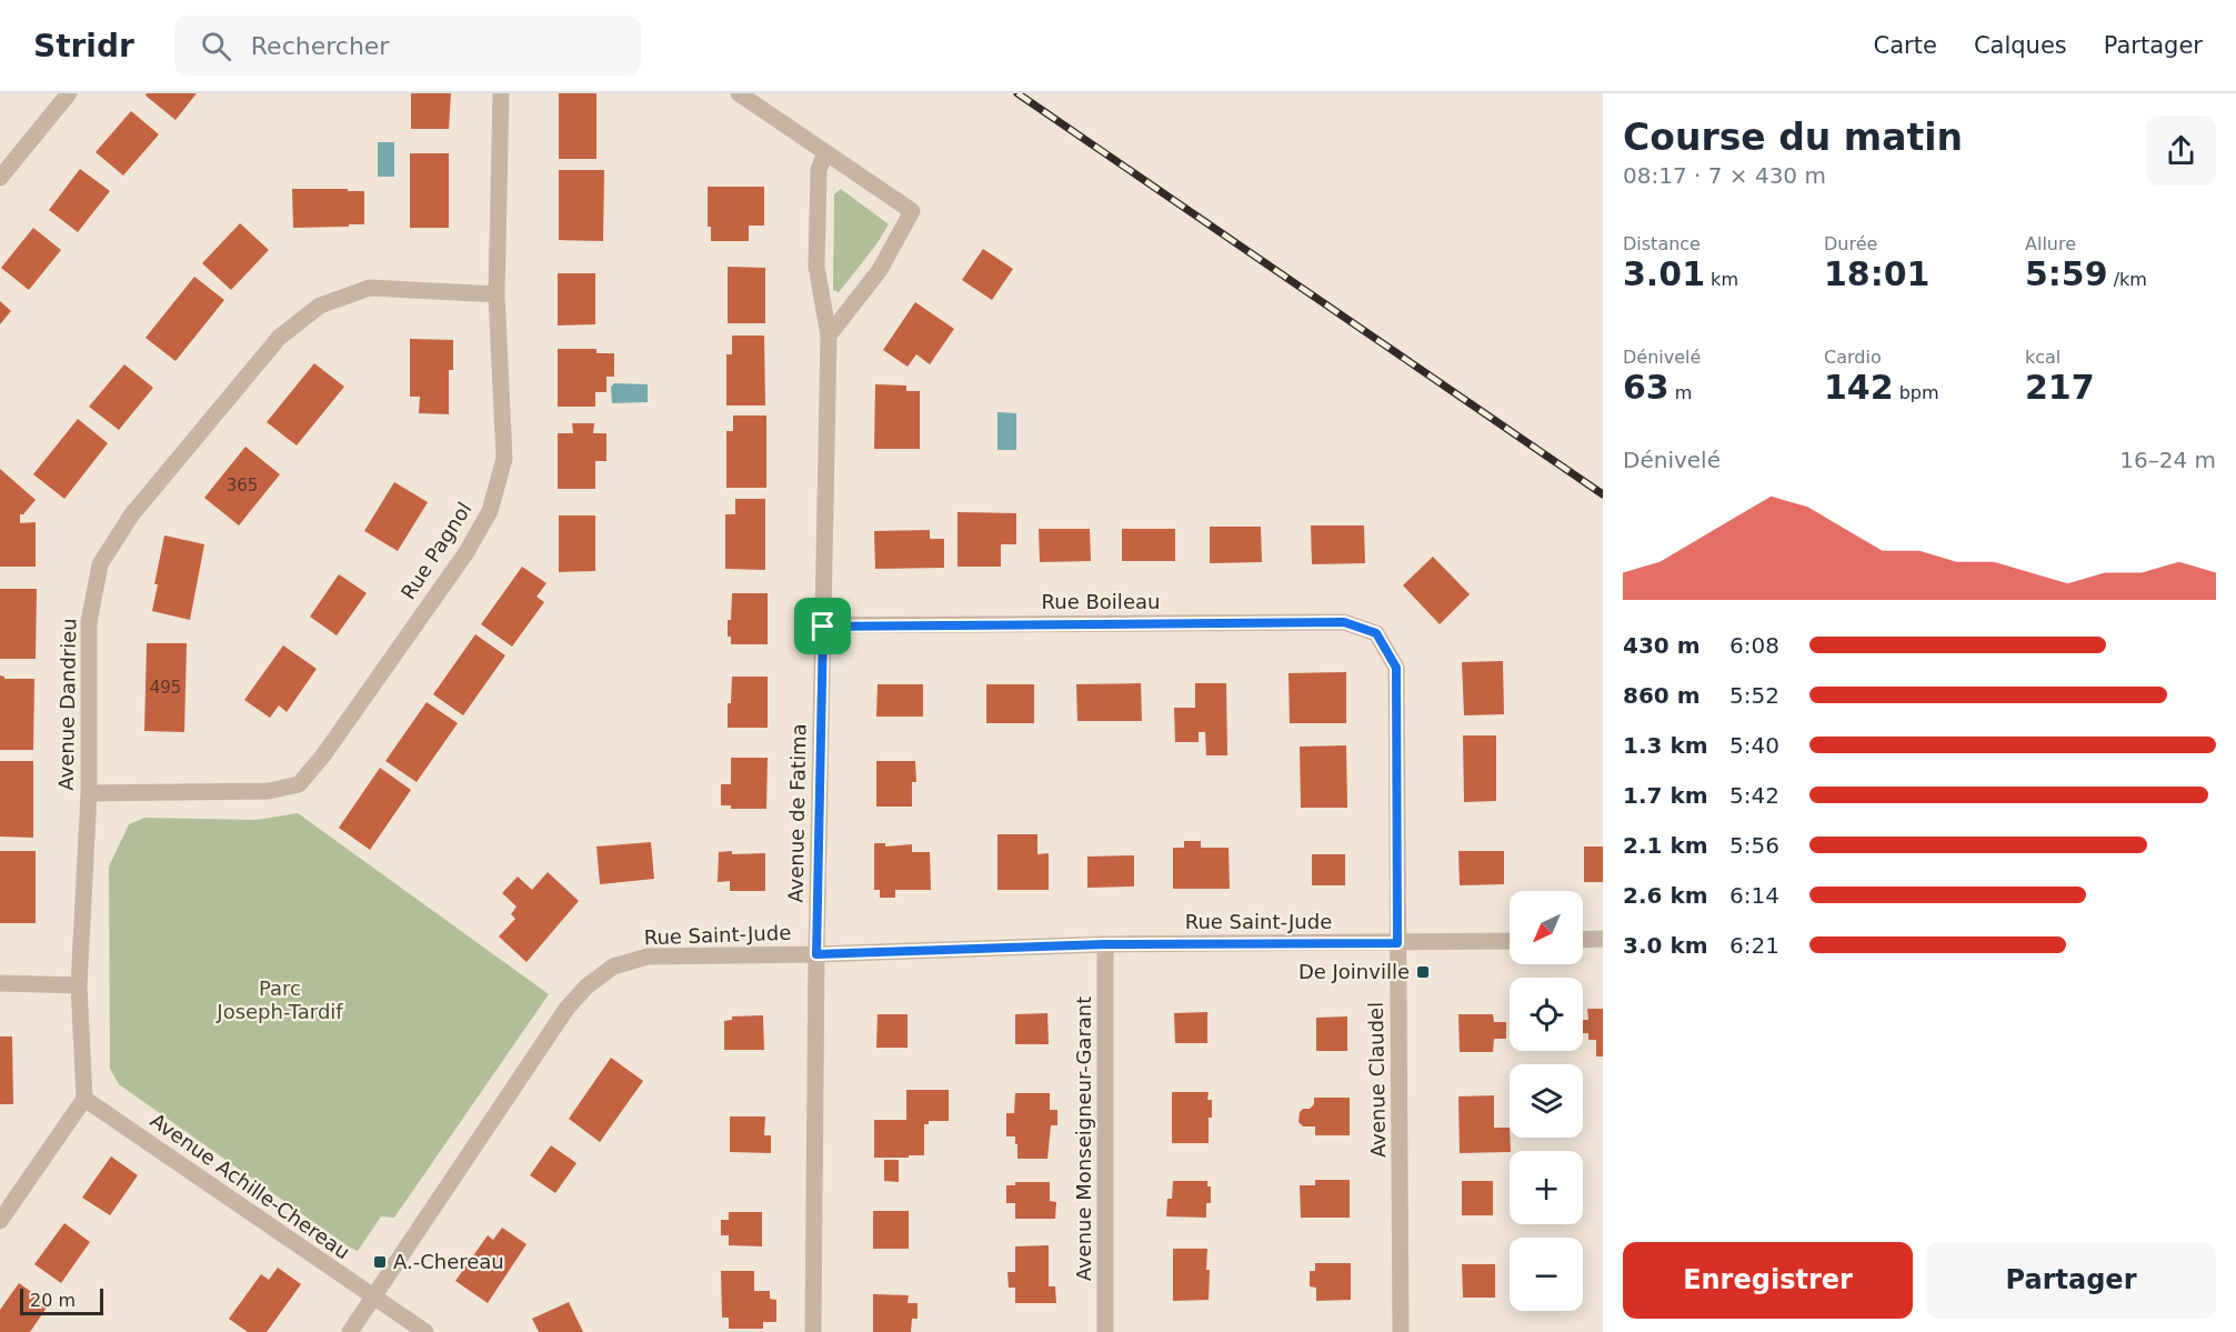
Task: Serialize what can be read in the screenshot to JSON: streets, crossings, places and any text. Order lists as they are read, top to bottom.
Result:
{
  "streets": {
    "street": [
      "Rue Pagnol",
      "Rue Boileau",
      "Avenue Dandrieu",
      "Avenue de Fatima",
      "Rue Saint-Jude",
      "Avenue Claudel",
      "Avenue Monseigneur-Garant",
      "Avenue Achille-Chereau"
    ]
  },
  "crossings": [
    ["Rue Pagnol", "Avenue Dandrieu"],
    ["Rue Boileau", "Avenue de Fatima"],
    ["Rue Boileau", "Avenue Claudel"],
    ["Avenue Dandrieu", "Avenue Achille-Chereau"],
    ["Avenue de Fatima", "Rue Saint-Jude"],
    ["Rue Saint-Jude", "Avenue Claudel"],
    ["Rue Saint-Jude", "Avenue Monseigneur-Garant"],
    ["Rue Saint-Jude", "Avenue Achille-Chereau"]
  ],
  "parks": ["Parc Joseph-Tardif"],
  "places": {
    "transit": ["De Joinville", "A.-Chereau"]
  },
  "house_numbers": ["365", "495"],
  "scale_bar": "20 m",
  "north": "bottom left",
  "page": {
    "header": "Stridr",
    "search": "Rechercher",
    "nav": ["Carte", "Calques", "Partager"],
    "heading": ["Course du matin", "08:17 · 7 × 430 m"],
    "stats": [
      ["Distance", "3.01 km"],
      ["Durée", "18:01"],
      ["Allure", "5:59 /km"],
      ["Dénivelé", "63 m"],
      ["Cardio", "142 bpm"],
      ["kcal", "217"]
    ],
    "chart": ["Dénivelé", "16–24 m"],
    "list": [
      {
        "name": "430 m",
        "note": "6:08"
      },
      {
        "name": "860 m",
        "note": "5:52"
      },
      {
        "name": "1.3 km",
        "note": "5:40"
      },
      {
        "name": "1.7 km",
        "note": "5:42"
      },
      {
        "name": "2.1 km",
        "note": "5:56"
      },
      {
        "name": "2.6 km",
        "note": "6:14"
      },
      {
        "name": "3.0 km",
        "note": "6:21"
      }
    ],
    "map_buttons": ["+", "−"],
    "buttons": ["Enregistrer", "Partager"],
    "scale": "20 m"
  }
}
